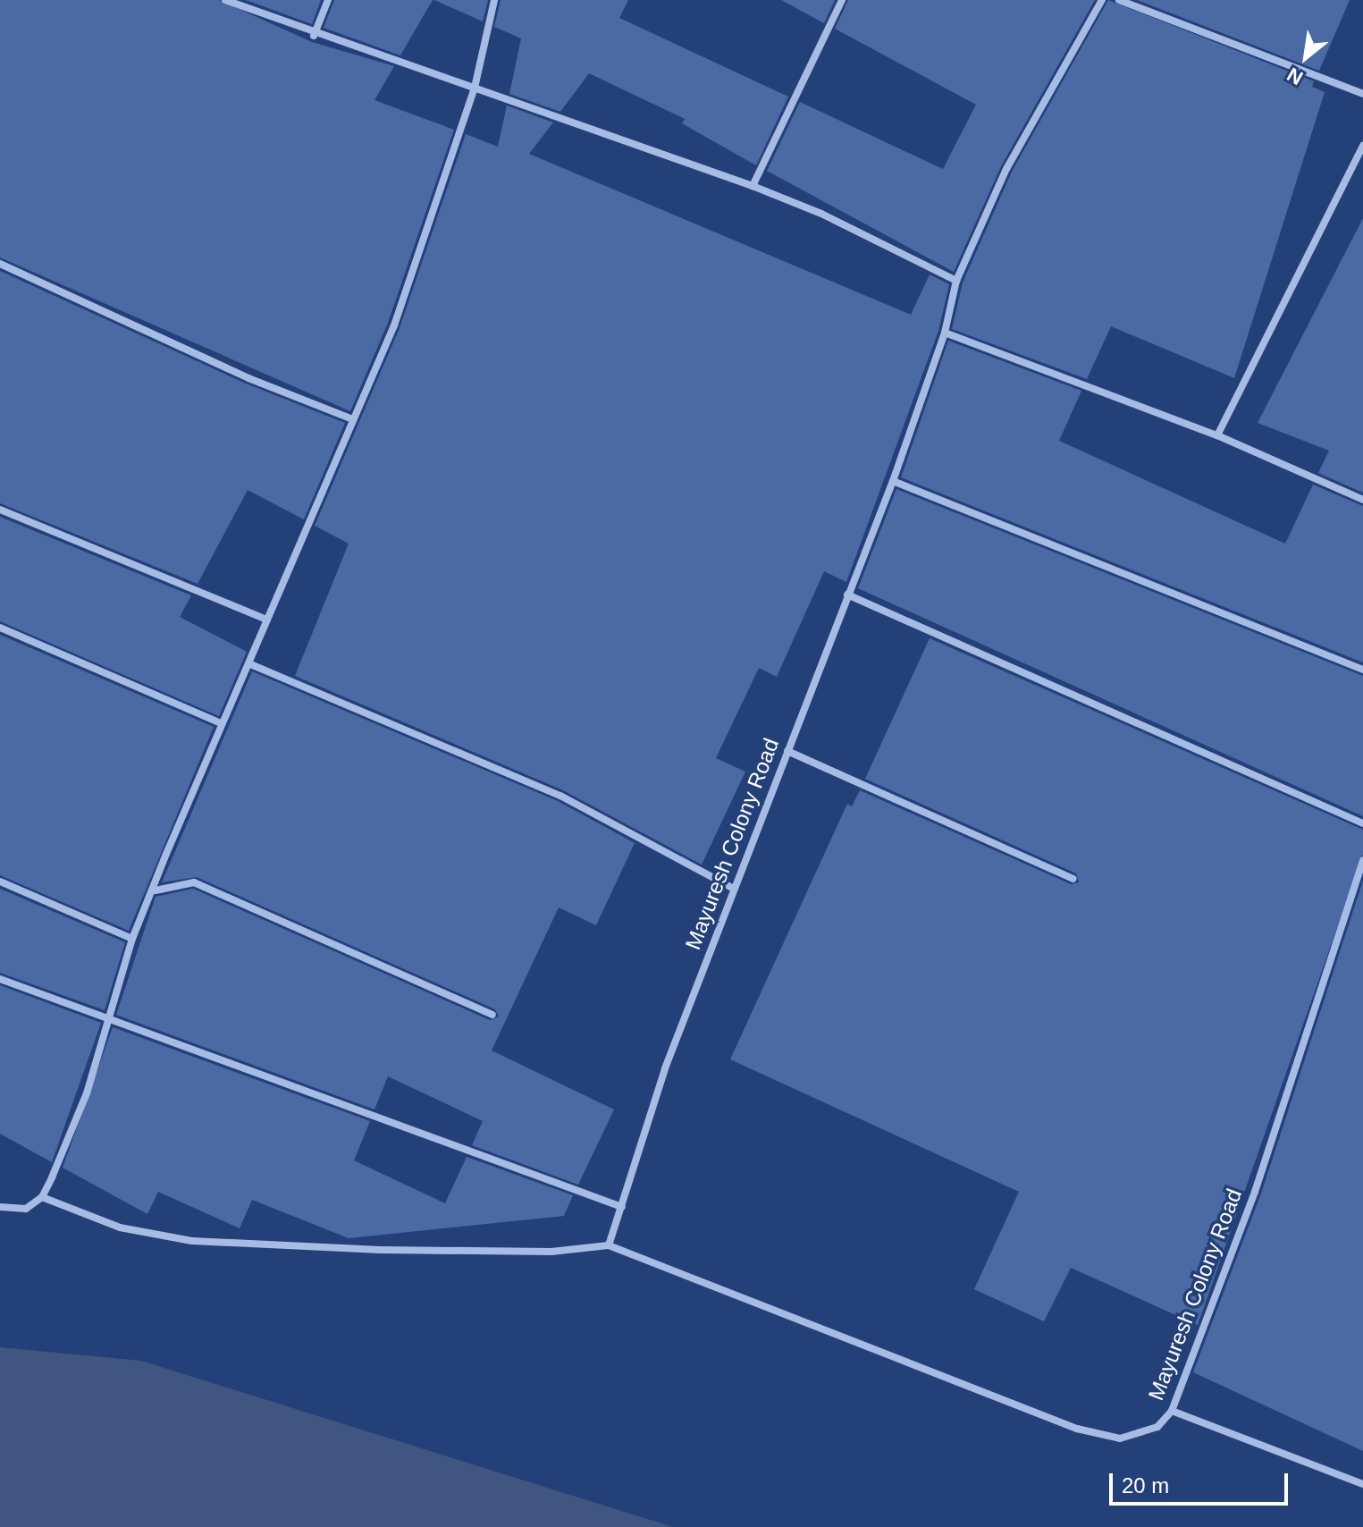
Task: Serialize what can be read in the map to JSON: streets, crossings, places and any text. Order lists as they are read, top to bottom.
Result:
{
  "streets": {
    "street": ["Mayuresh Colony Road"]
  },
  "scale_bar": "20 m",
  "north": "bottom left"
}
